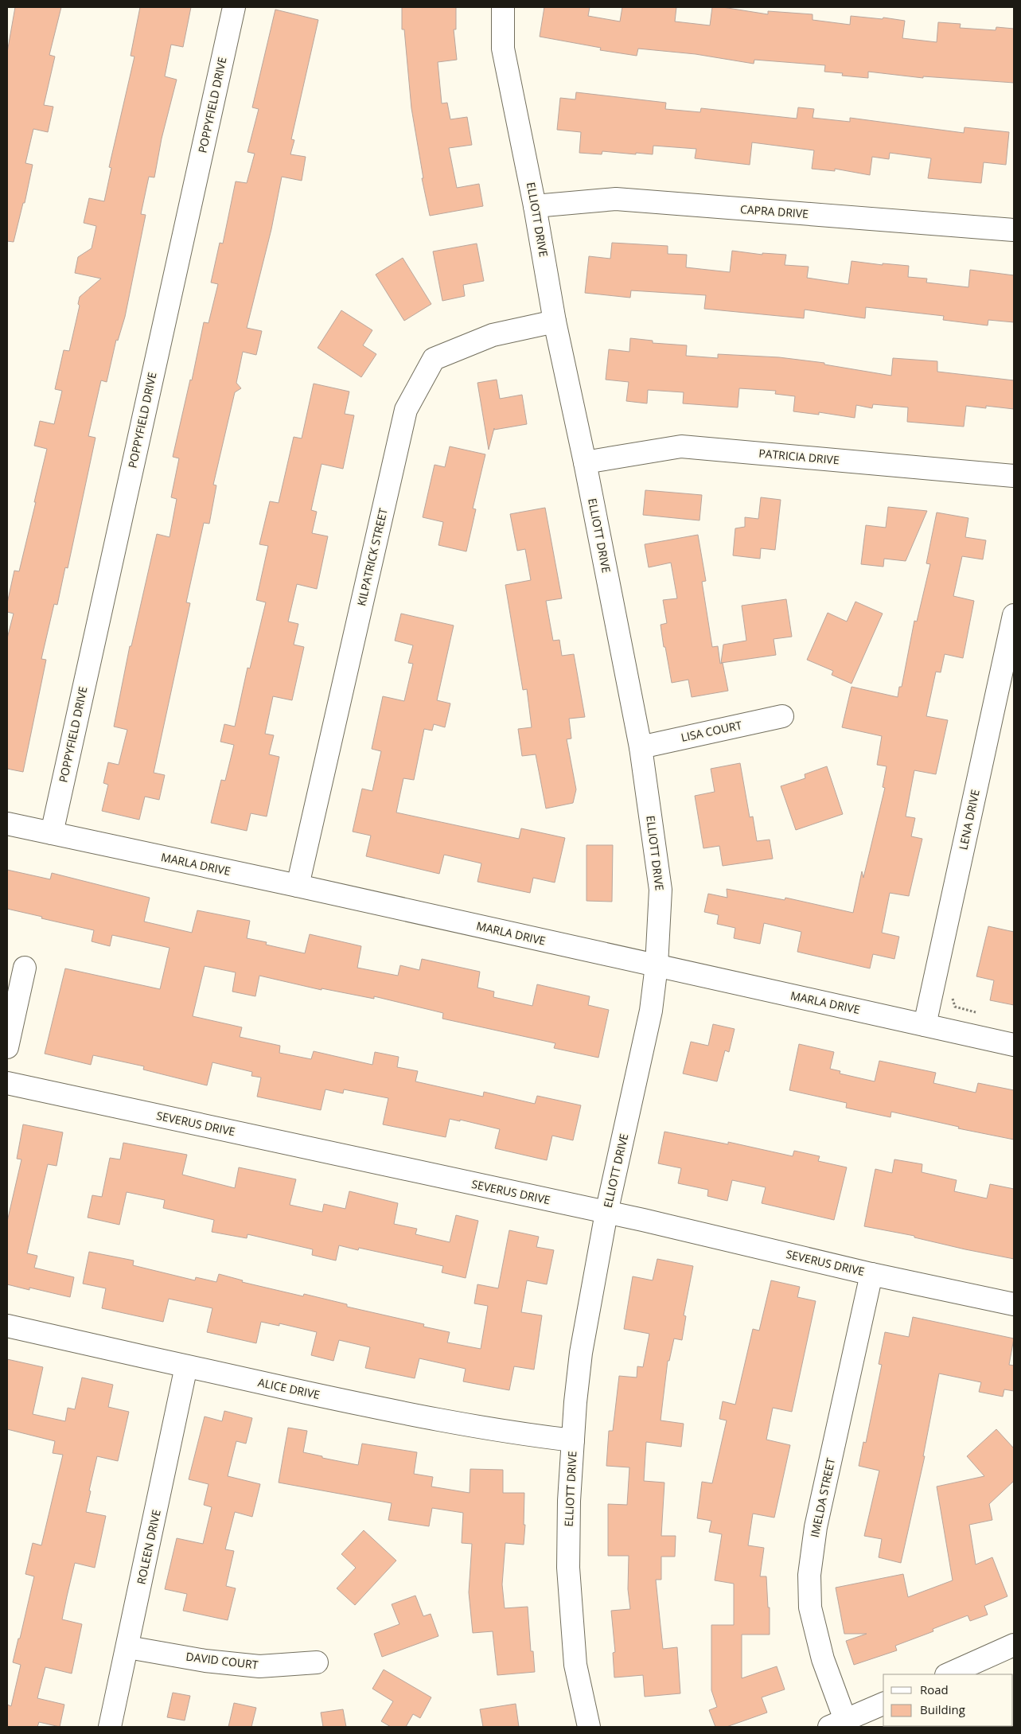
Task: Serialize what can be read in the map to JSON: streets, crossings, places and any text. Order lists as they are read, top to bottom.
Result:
{
  "streets": {
    "street": [
      "POPPYFIELD DRIVE",
      "CAPRA DRIVE",
      "ELLIOTT DRIVE",
      "PATRICIA DRIVE",
      "KILPATRICK STREET",
      "LISA COURT",
      "LENA DRIVE",
      "MARLA DRIVE",
      "SEVERUS DRIVE",
      "ALICE DRIVE",
      "IMELDA STREET",
      "ROLEEN DRIVE",
      "DAVID COURT"
    ]
  },
  "crossings": [
    ["POPPYFIELD DRIVE", "MARLA DRIVE"],
    ["CAPRA DRIVE", "ELLIOTT DRIVE"],
    ["ELLIOTT DRIVE", "PATRICIA DRIVE"],
    ["ELLIOTT DRIVE", "KILPATRICK STREET"],
    ["ELLIOTT DRIVE", "LISA COURT"],
    ["ELLIOTT DRIVE", "MARLA DRIVE"],
    ["ELLIOTT DRIVE", "SEVERUS DRIVE"],
    ["ELLIOTT DRIVE", "ALICE DRIVE"],
    ["KILPATRICK STREET", "MARLA DRIVE"],
    ["LENA DRIVE", "MARLA DRIVE"],
    ["SEVERUS DRIVE", "IMELDA STREET"],
    ["ALICE DRIVE", "ROLEEN DRIVE"],
    ["ROLEEN DRIVE", "DAVID COURT"]
  ],
  "legend": ["Road", "Building"]
}
